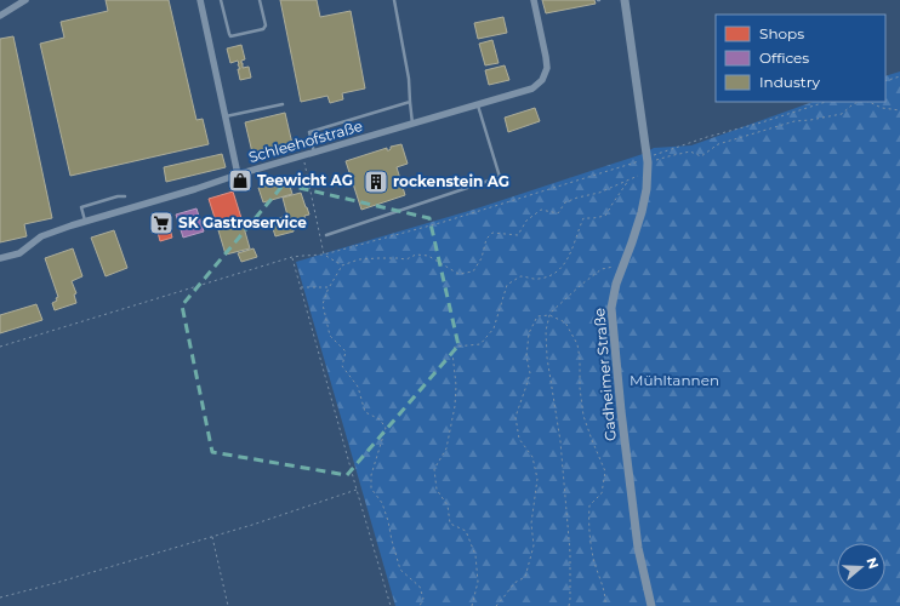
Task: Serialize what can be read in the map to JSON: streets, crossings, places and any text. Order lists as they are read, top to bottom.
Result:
{
  "streets": {
    "street": ["Schleehofstraße", "Gadheimer Straße"]
  },
  "parks": ["Mühltannen"],
  "places": {
    "shop": ["Teewicht AG"],
    "building": ["rockenstein AG"],
    "supermarket": ["SK Gastroservice"]
  },
  "legend": ["Shops", "Offices", "Industry"],
  "north": "right"
}
